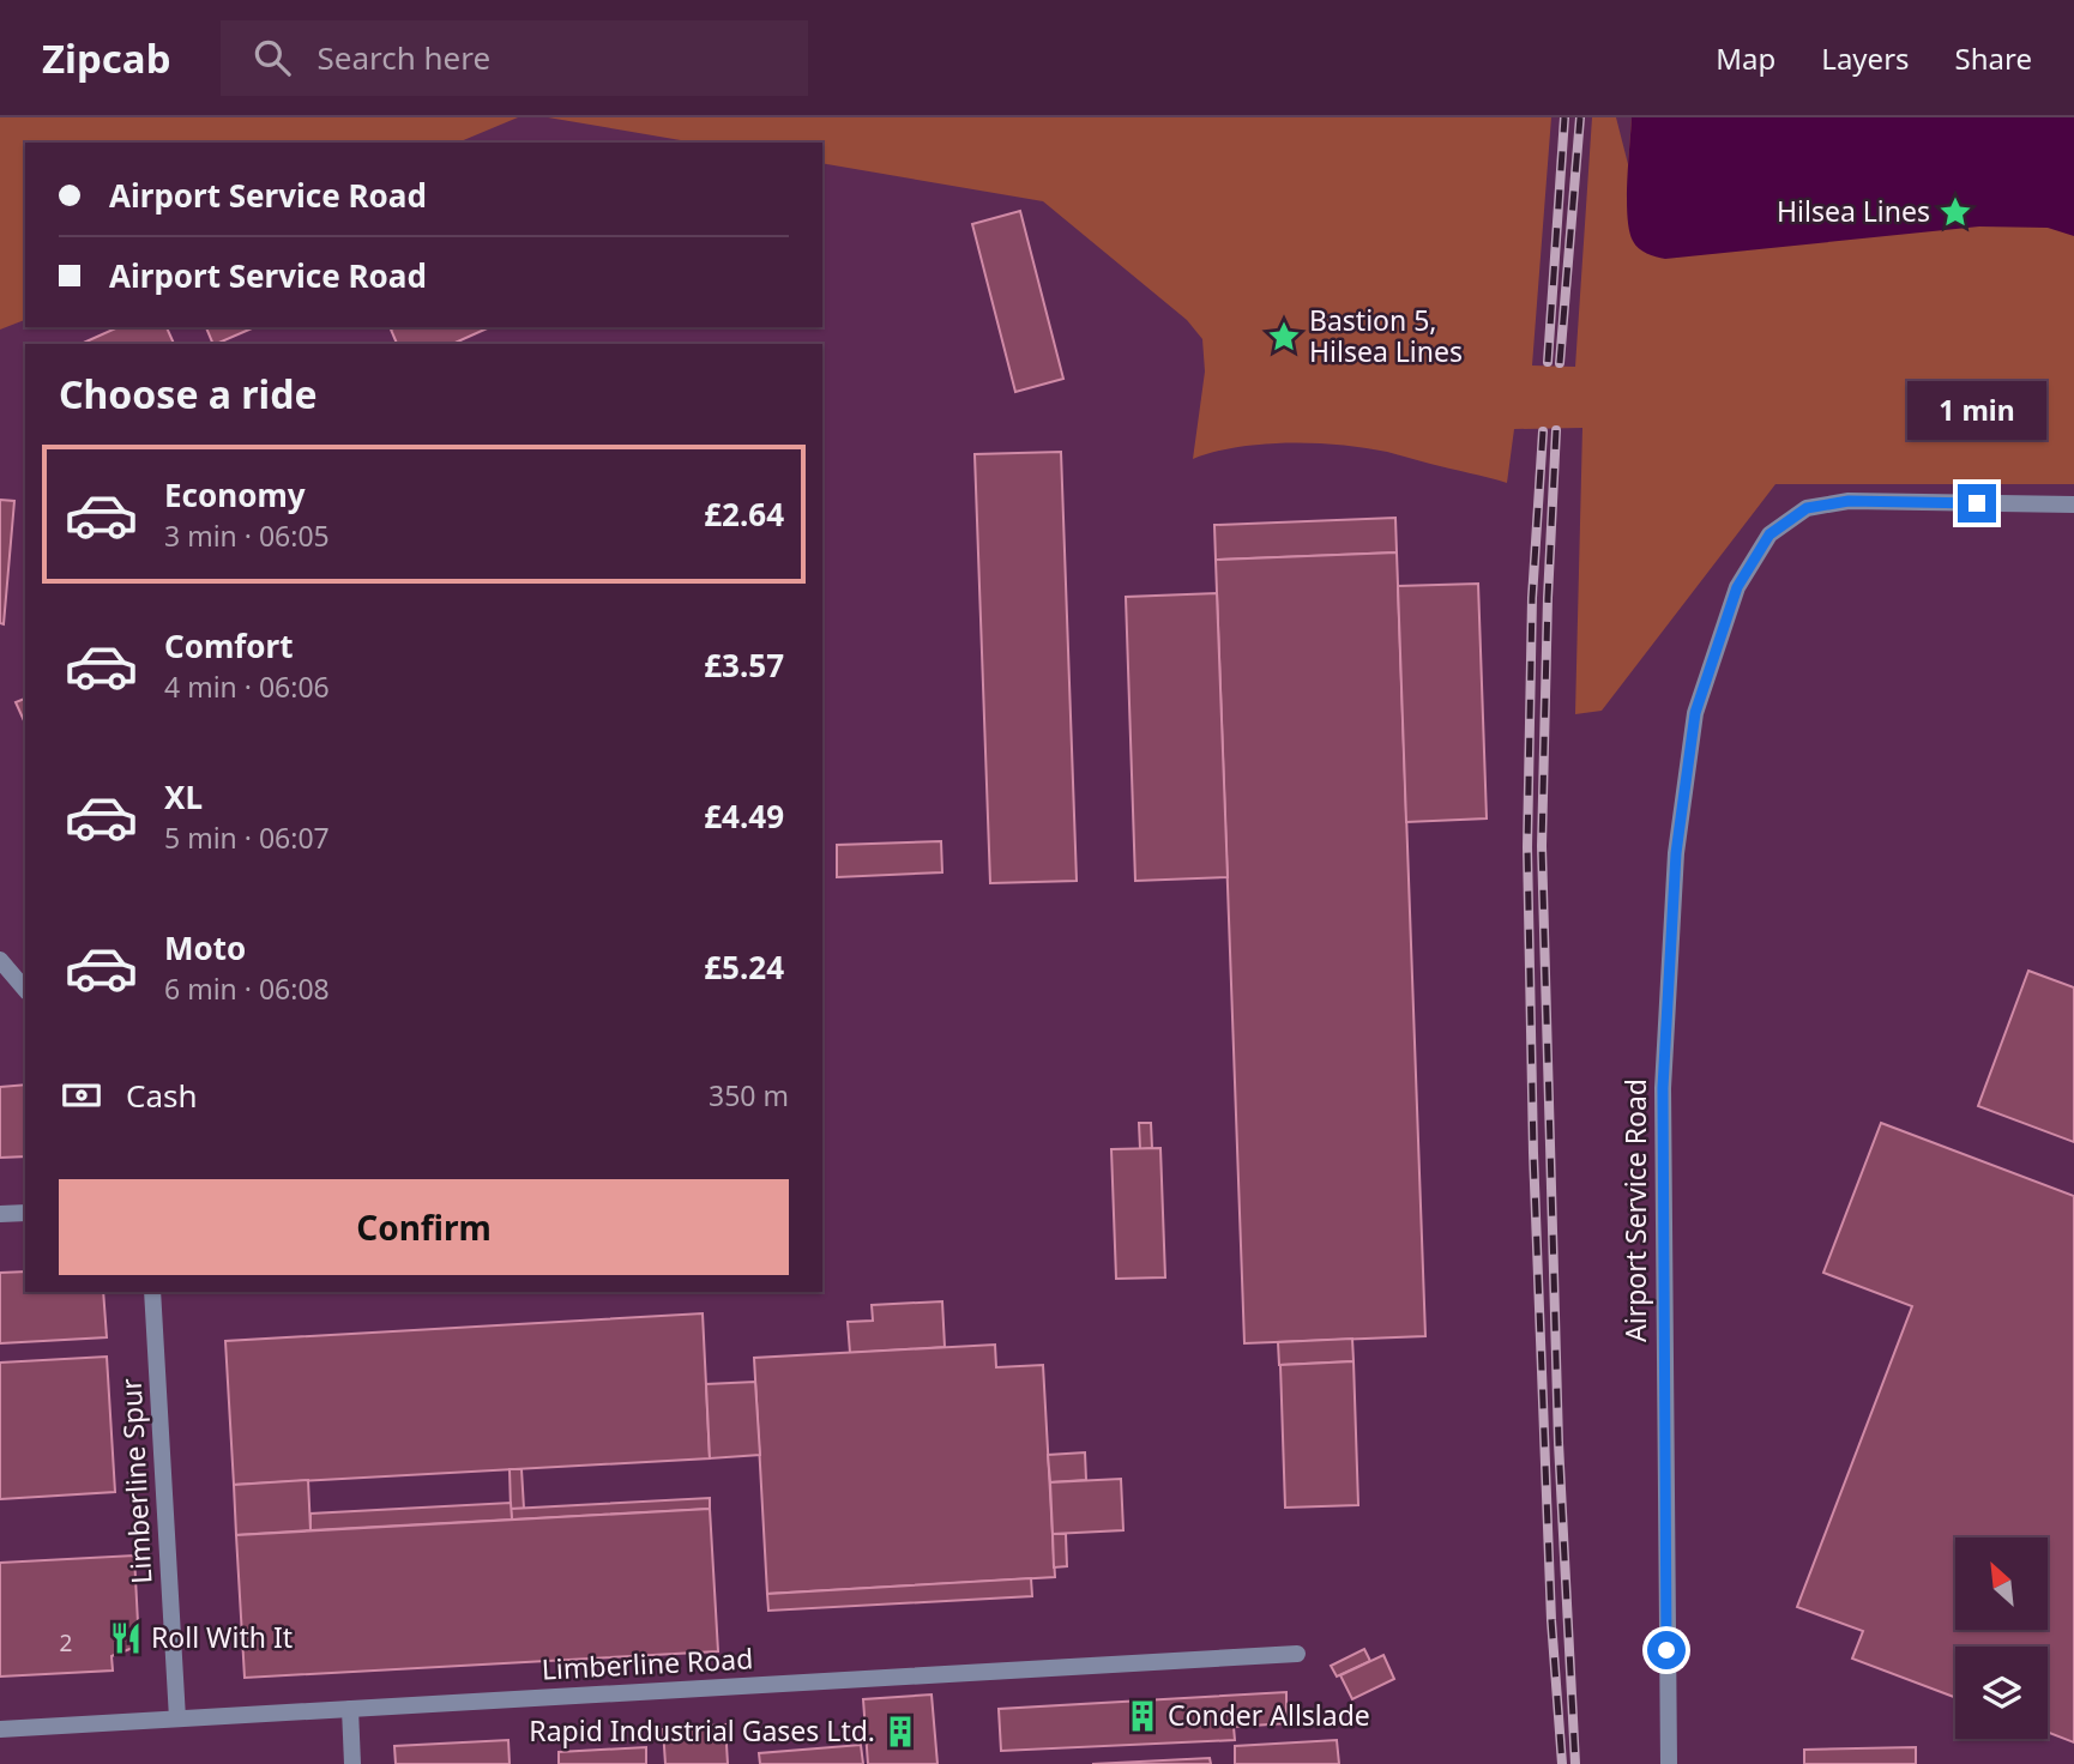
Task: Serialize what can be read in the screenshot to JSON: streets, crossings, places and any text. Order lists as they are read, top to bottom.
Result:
{
  "streets": {
    "street": ["Airport Service Road", "Limberline Spur", "Limberline Road"]
  },
  "crossings": [
    ["Limberline Spur", "Limberline Road"]
  ],
  "places": {
    "place": ["Hilsea Lines", "Bastion 5, Hilsea Lines"],
    "restaurant": ["Roll With It"],
    "building": ["Conder Allslade", "Rapid Industrial Gases Ltd."]
  },
  "house_numbers": ["2"],
  "north": "top left",
  "page": {
    "header": "Zipcab",
    "search": "Search here",
    "nav": ["Map", "Layers", "Share"],
    "banner": ["Airport Service Road", "Airport Service Road"],
    "heading": "Choose a ride",
    "bubble": "1 min",
    "list": [
      {
        "name": "Economy",
        "note": "3 min · 06:05",
        "value": "£2.64"
      },
      {
        "name": "Comfort",
        "note": "4 min · 06:06",
        "value": "£3.57"
      },
      {
        "name": "XL",
        "note": "5 min · 06:07",
        "value": "£4.49"
      },
      {
        "name": "Moto",
        "note": "6 min · 06:08",
        "value": "£5.24"
      }
    ],
    "pay": ["Cash", "350 m"],
    "buttons": "Confirm"
  }
}
